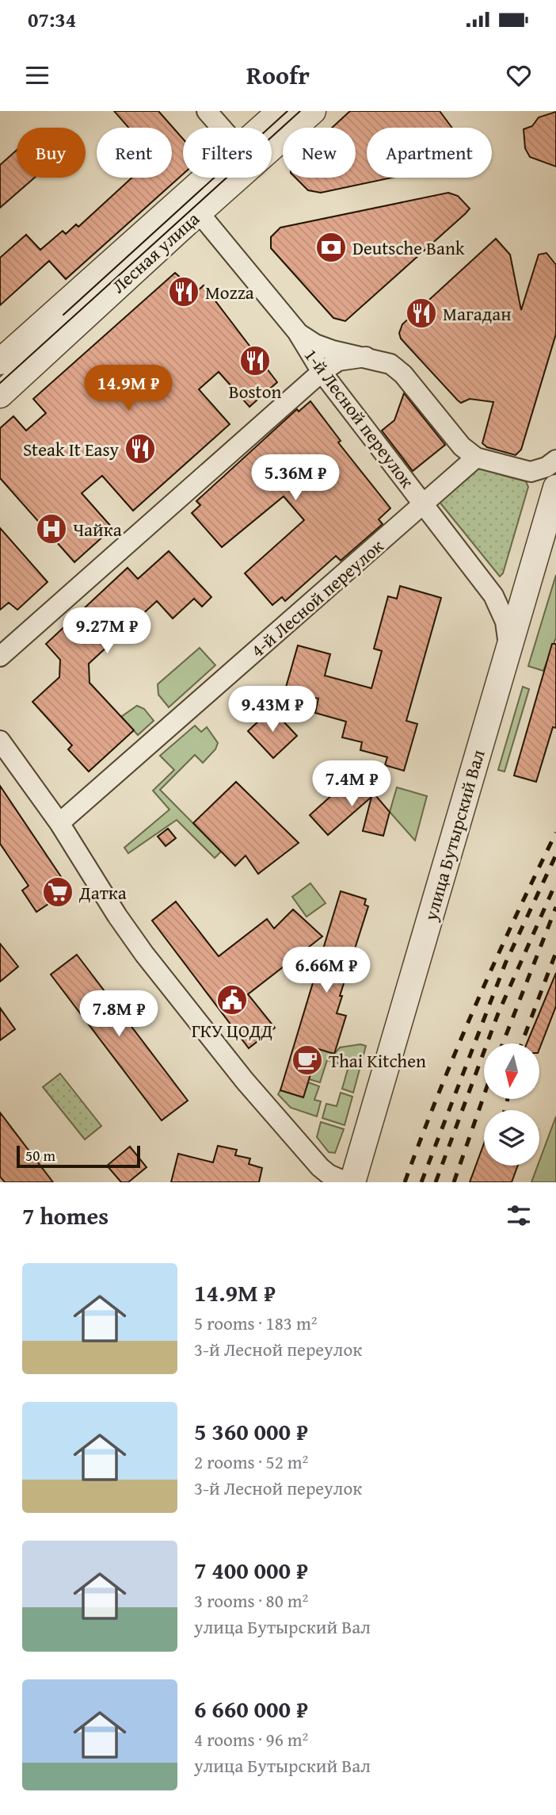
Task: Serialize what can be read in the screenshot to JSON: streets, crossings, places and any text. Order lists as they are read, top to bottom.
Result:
{
  "streets": {
    "street": [
      "Лесная улица",
      "1-й Лесной переулок",
      "4-й Лесной переулок",
      "улица Бутырский Вал"
    ]
  },
  "crossings": [
    ["Лесная улица", "1-й Лесной переулок"],
    ["1-й Лесной переулок", "4-й Лесной переулок"],
    ["1-й Лесной переулок", "улица Бутырский Вал"]
  ],
  "places": {
    "bank": ["Deutsche Bank"],
    "restaurant": [
      "Mozza",
      "Магадан",
      "Boston",
      "Steak It Easy"
    ],
    "hospital": ["Чайка"],
    "supermarket": ["Датка"],
    "public building": ["ГКУ ЦОДД"],
    "cafe": ["Thai Kitchen"]
  },
  "scale_bar": "50 m",
  "north": "bottom",
  "page": {
    "status": "07:34",
    "header": "Roofr",
    "chip": [
      "Buy",
      "Rent",
      "Filters",
      "New",
      "Apartment"
    ],
    "price": [
      "14.9M ₽",
      "5.36M ₽",
      "9.27M ₽",
      "9.43M ₽",
      "7.4M ₽",
      "6.66M ₽",
      "7.8M ₽"
    ],
    "scale": "50 m",
    "heading": "7 homes",
    "list": [
      {
        "name": "14.9M ₽",
        "note": "5 rooms · 183 m² · 3-й Лесной переулок"
      },
      {
        "name": "5 360 000 ₽",
        "note": "2 rooms · 52 m² · 3-й Лесной переулок"
      },
      {
        "name": "7 400 000 ₽",
        "note": "3 rooms · 80 m² · улица Бутырский Вал"
      },
      {
        "name": "6 660 000 ₽",
        "note": "4 rooms · 96 m² · улица Бутырский Вал"
      }
    ]
  }
}
